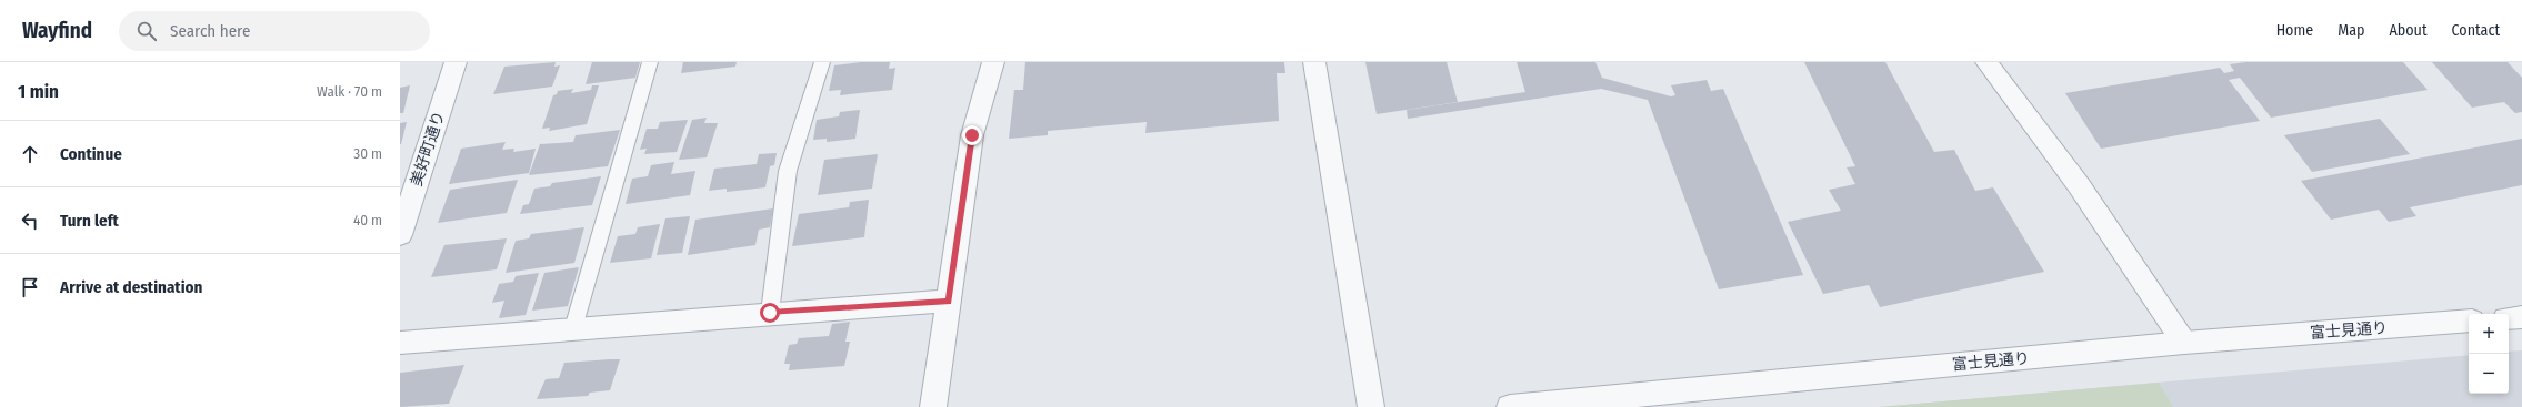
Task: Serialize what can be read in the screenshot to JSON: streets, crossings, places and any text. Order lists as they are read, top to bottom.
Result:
{
  "streets": {
    "street": ["美好町通り", "富士見通り"]
  },
  "page": {
    "header": "Wayfind",
    "search": "Search here",
    "nav": [
      "Home",
      "Map",
      "About",
      "Contact"
    ],
    "heading": ["1 min", "Walk · 70 m"],
    "list": [
      ["Continue", "30 m"],
      ["Turn left", "40 m"],
      "Arrive at destination"
    ],
    "map_buttons": ["+", "−"]
  }
}
